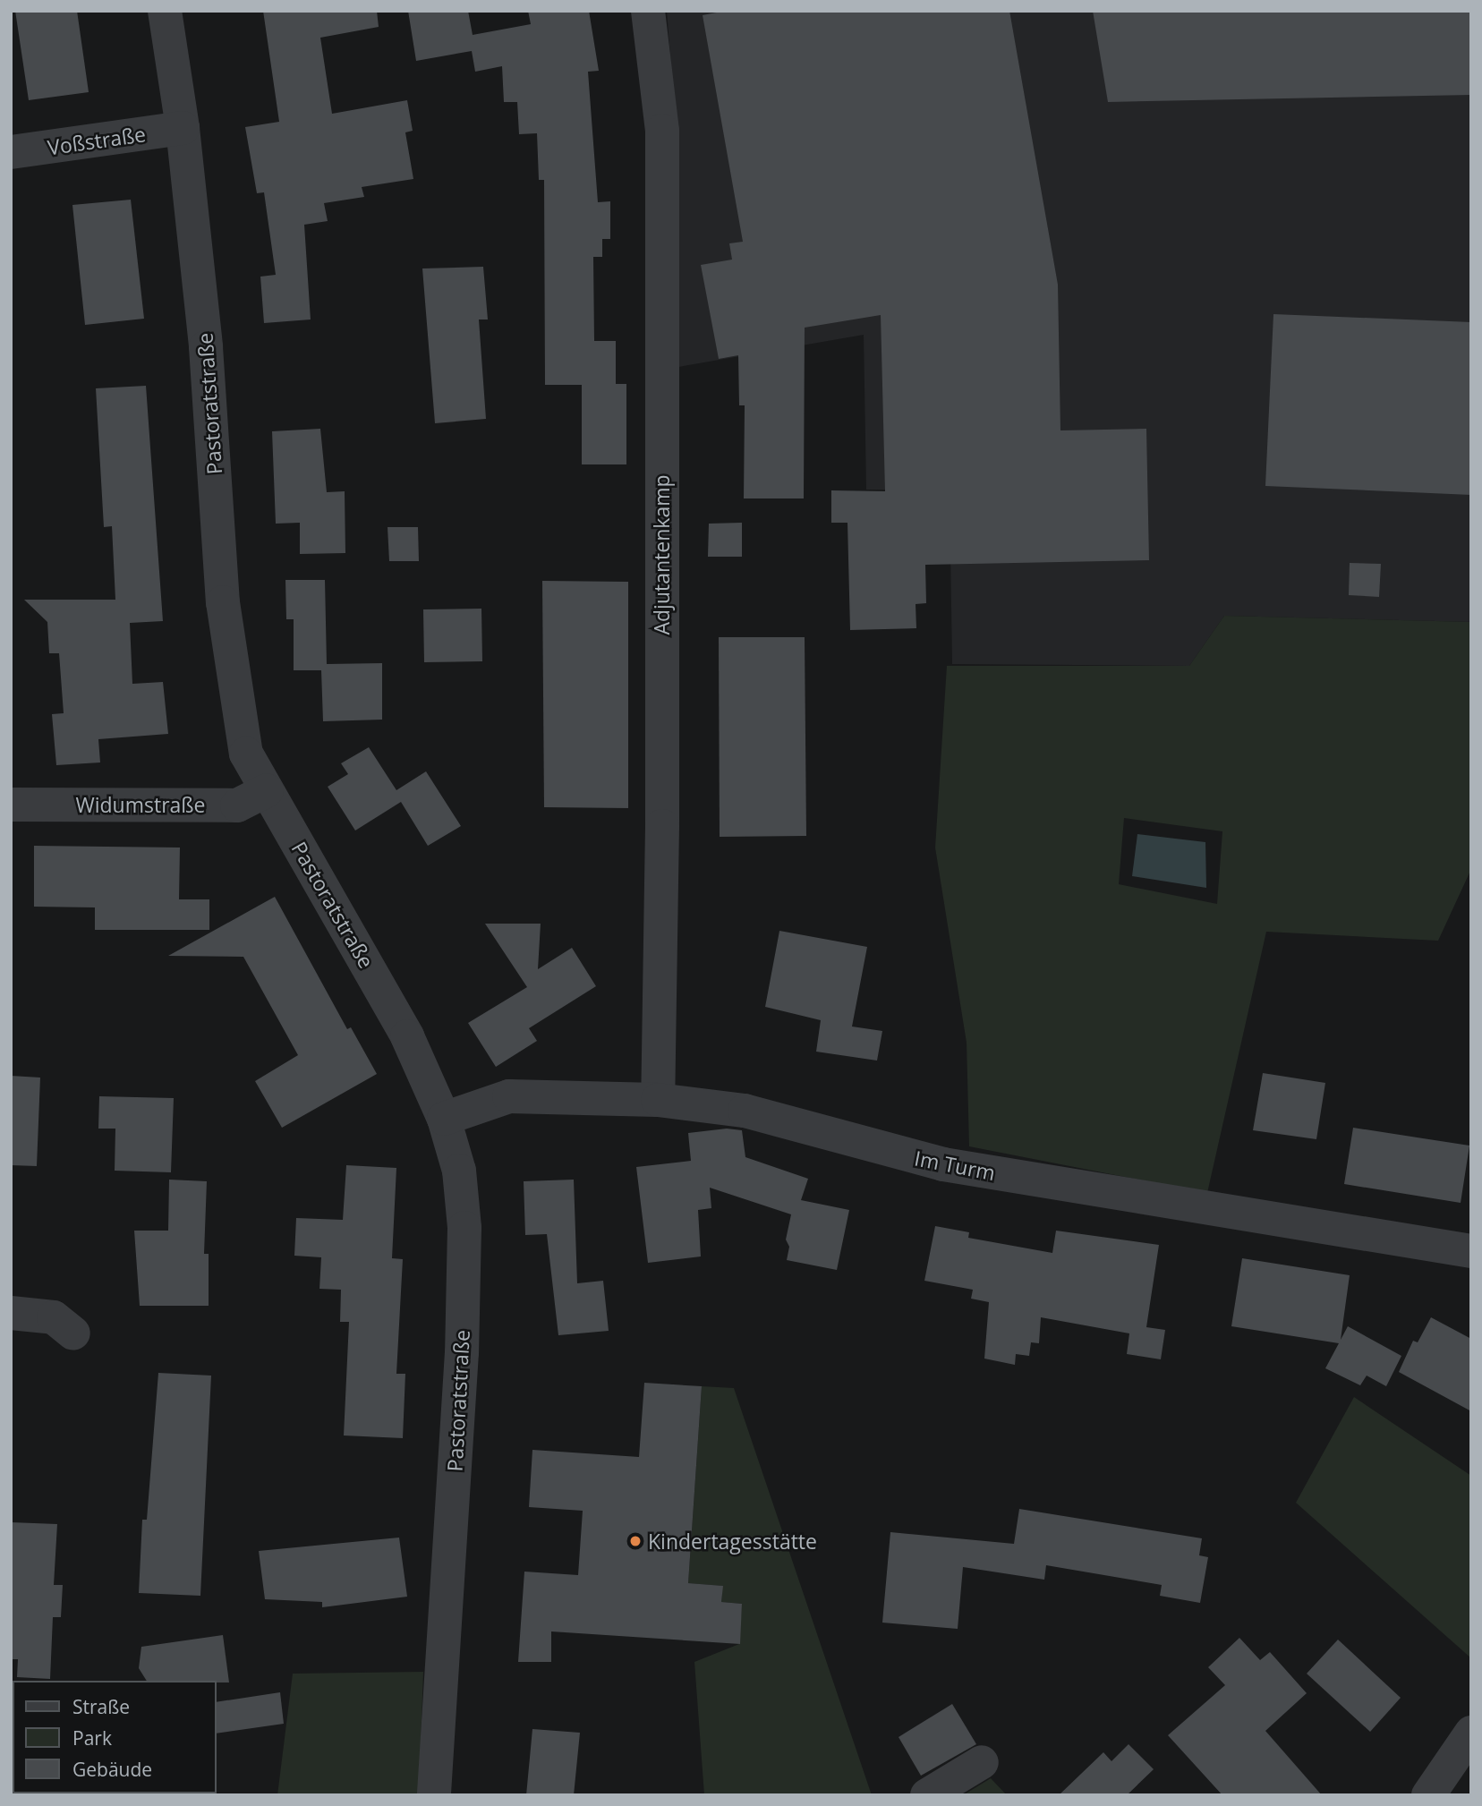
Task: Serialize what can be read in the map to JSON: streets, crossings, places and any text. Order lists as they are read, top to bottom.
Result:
{
  "streets": {
    "street": [
      "Voßstraße",
      "Pastoratstraße",
      "Adjutantenkamp",
      "Widumstraße",
      "Im Turm"
    ]
  },
  "crossings": [
    ["Voßstraße", "Pastoratstraße"],
    ["Pastoratstraße", "Widumstraße"],
    ["Pastoratstraße", "Im Turm"],
    ["Adjutantenkamp", "Im Turm"]
  ],
  "places": ["Kindertagesstätte"],
  "legend": ["Straße", "Park", "Gebäude"]
}
